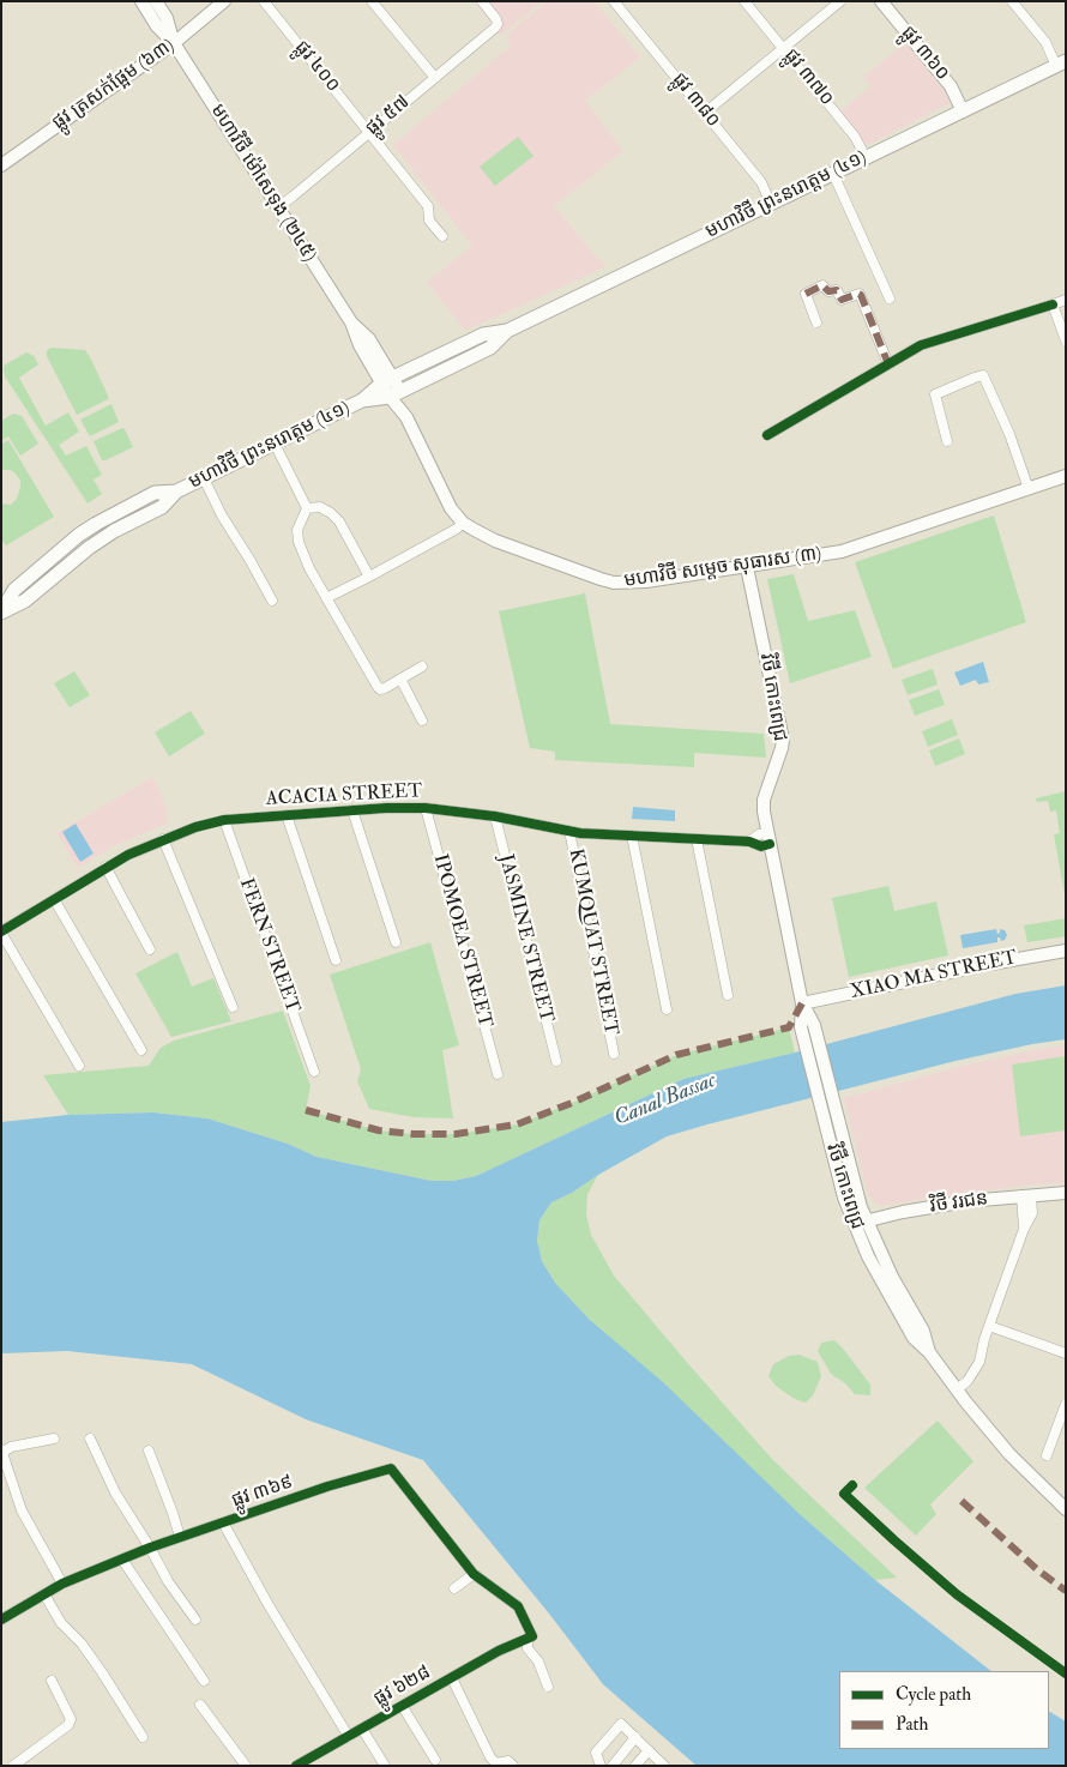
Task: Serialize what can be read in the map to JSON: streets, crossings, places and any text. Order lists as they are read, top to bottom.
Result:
{
  "streets": {
    "main road": [
      "ផ្លូវ ៣៦០",
      "ផ្លូវ ត្រសក់ផ្អែម (៦៣)",
      "មហាវិថី ម៉ៅសេទុង (២៤៥)",
      "មហាវិថី ព្រះនរោត្តម (៤១)",
      "មហាវិថី សម្តេច សុធារស (៣)",
      "វិថី កោះពេជ្រ",
      "XIAO MA STREET",
      "វិថី វរជន"
    ],
    "street": [
      "ផ្លូវ ៤០០",
      "ផ្លូវ ៣៧០",
      "ផ្លូវ ៣៨០",
      "ផ្លូវ ៥៧",
      "ACACIA STREET",
      "JASMINE STREET",
      "IPOMOEA STREET",
      "KUMQUAT STREET",
      "FERN STREET",
      "ផ្លូវ ៣៦៩",
      "ផ្លូវ ៦២៨"
    ]
  },
  "crossings": [
    ["ផ្លូវ ៣៦០", "មហាវិថី ព្រះនរោត្តម (៤១)"],
    ["ផ្លូវ ៤០០", "ផ្លូវ ៥៧"],
    ["ផ្លូវ ៣៧០", "មហាវិថី ព្រះនរោត្តម (៤១)"],
    ["ផ្លូវ ត្រសក់ផ្អែម (៦៣)", "មហាវិថី ម៉ៅសេទុង (២៤៥)"],
    ["ផ្លូវ ៣៨០", "មហាវិថី ព្រះនរោត្តម (៤១)"],
    ["ផ្លូវ ៥៧", "មហាវិថី ម៉ៅសេទុង (២៤៥)"],
    ["មហាវិថី ម៉ៅសេទុង (២៤៥)", "មហាវិថី ព្រះនរោត្តម (៤១)"],
    ["មហាវិថី ម៉ៅសេទុង (២៤៥)", "មហាវិថី សម្តេច សុធារស (៣)"],
    ["មហាវិថី ព្រះនរោត្តម (៤១)", "មហាវិថី សម្តេច សុធារស (៣)"],
    ["មហាវិថី សម្តេច សុធារស (៣)", "វិថី កោះពេជ្រ"],
    ["វិថី កោះពេជ្រ", "ACACIA STREET"],
    ["វិថី កោះពេជ្រ", "XIAO MA STREET"],
    ["វិថី កោះពេជ្រ", "វិថី វរជន"],
    ["ACACIA STREET", "JASMINE STREET"],
    ["ACACIA STREET", "IPOMOEA STREET"],
    ["ACACIA STREET", "KUMQUAT STREET"],
    ["ACACIA STREET", "FERN STREET"],
    ["ផ្លូវ ៣៦៩", "ផ្លូវ ៦២៨"]
  ],
  "water": ["Canal Bassac"],
  "legend": ["Cycle path", "Path"]
}
